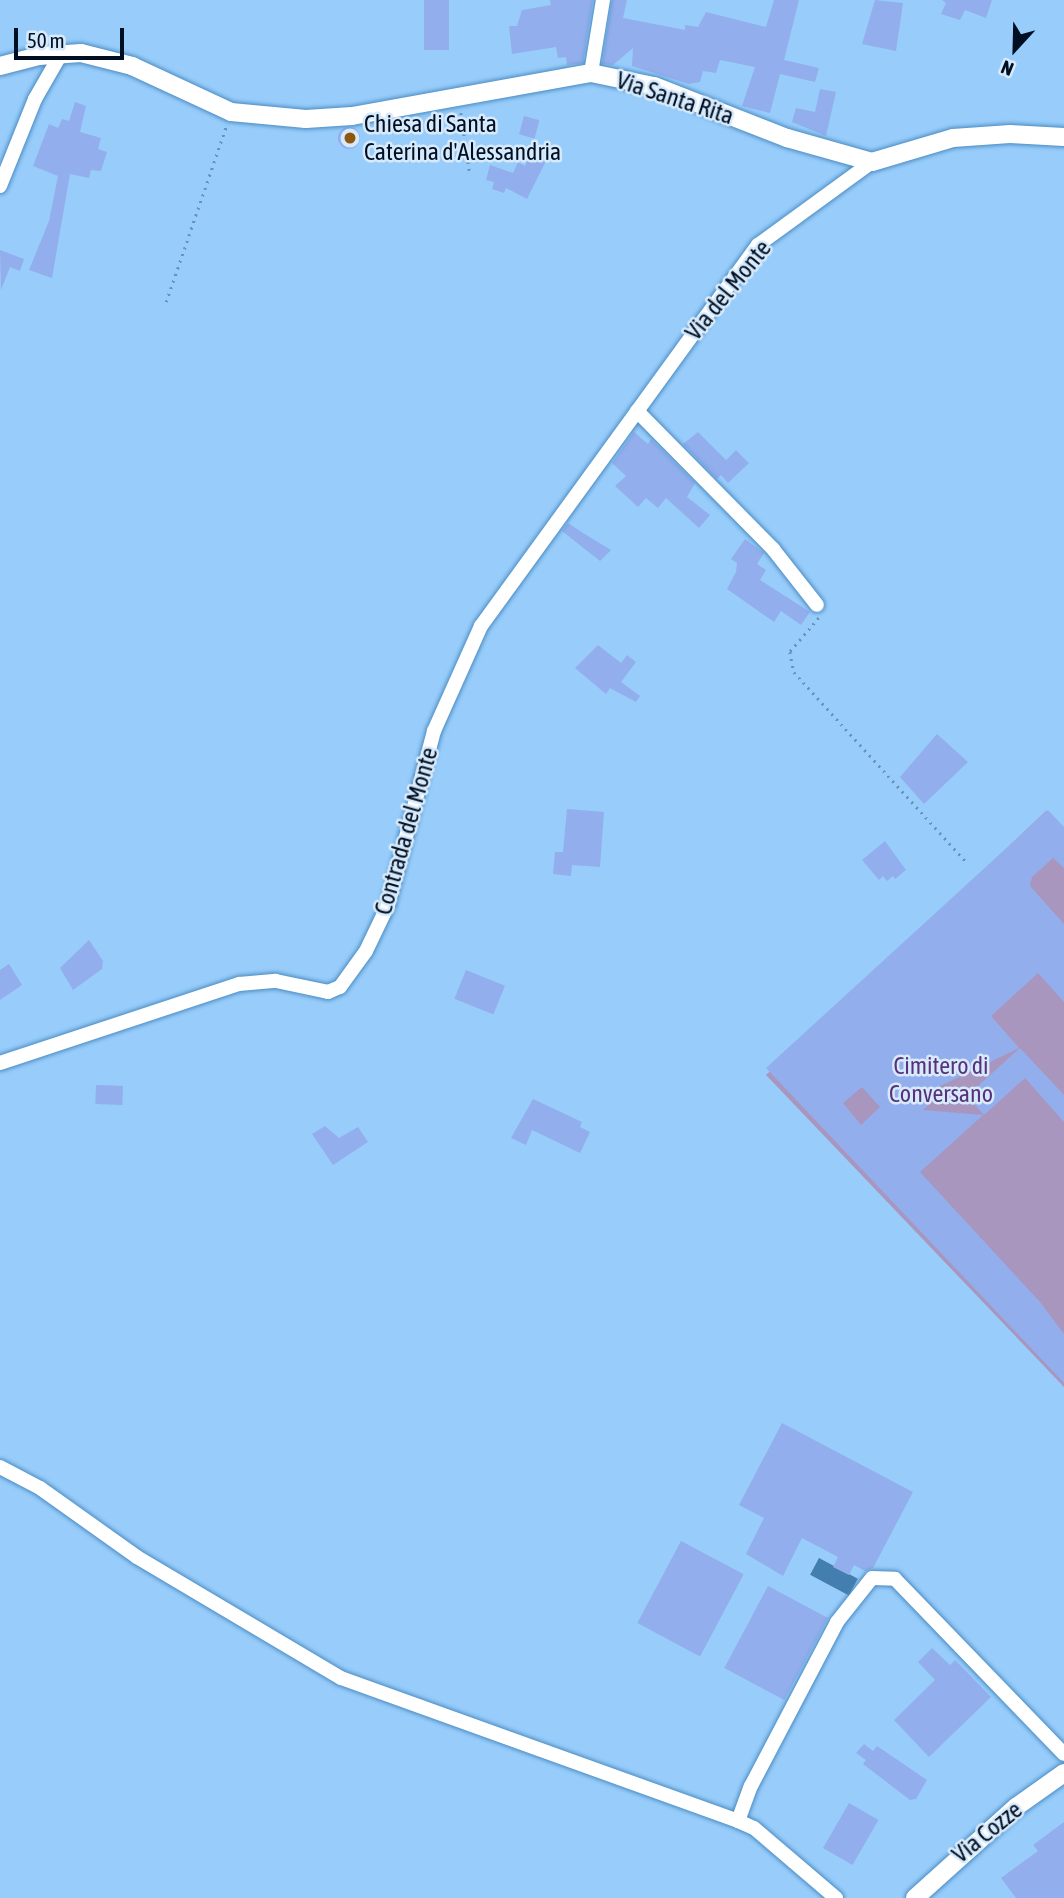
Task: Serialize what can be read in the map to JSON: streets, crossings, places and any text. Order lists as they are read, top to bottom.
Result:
{
  "streets": {
    "street": [
      "Via Santa Rita",
      "Via del Monte",
      "Contrada del Monte",
      "Via Cozze"
    ]
  },
  "crossings": [
    ["Via Santa Rita", "Via del Monte"],
    ["Via del Monte", "Contrada del Monte"]
  ],
  "parks": ["Cimitero di Conversano"],
  "places": ["Chiesa di Santa Caterina d'Alessandria"],
  "scale_bar": "50 m",
  "north": "bottom"
}
